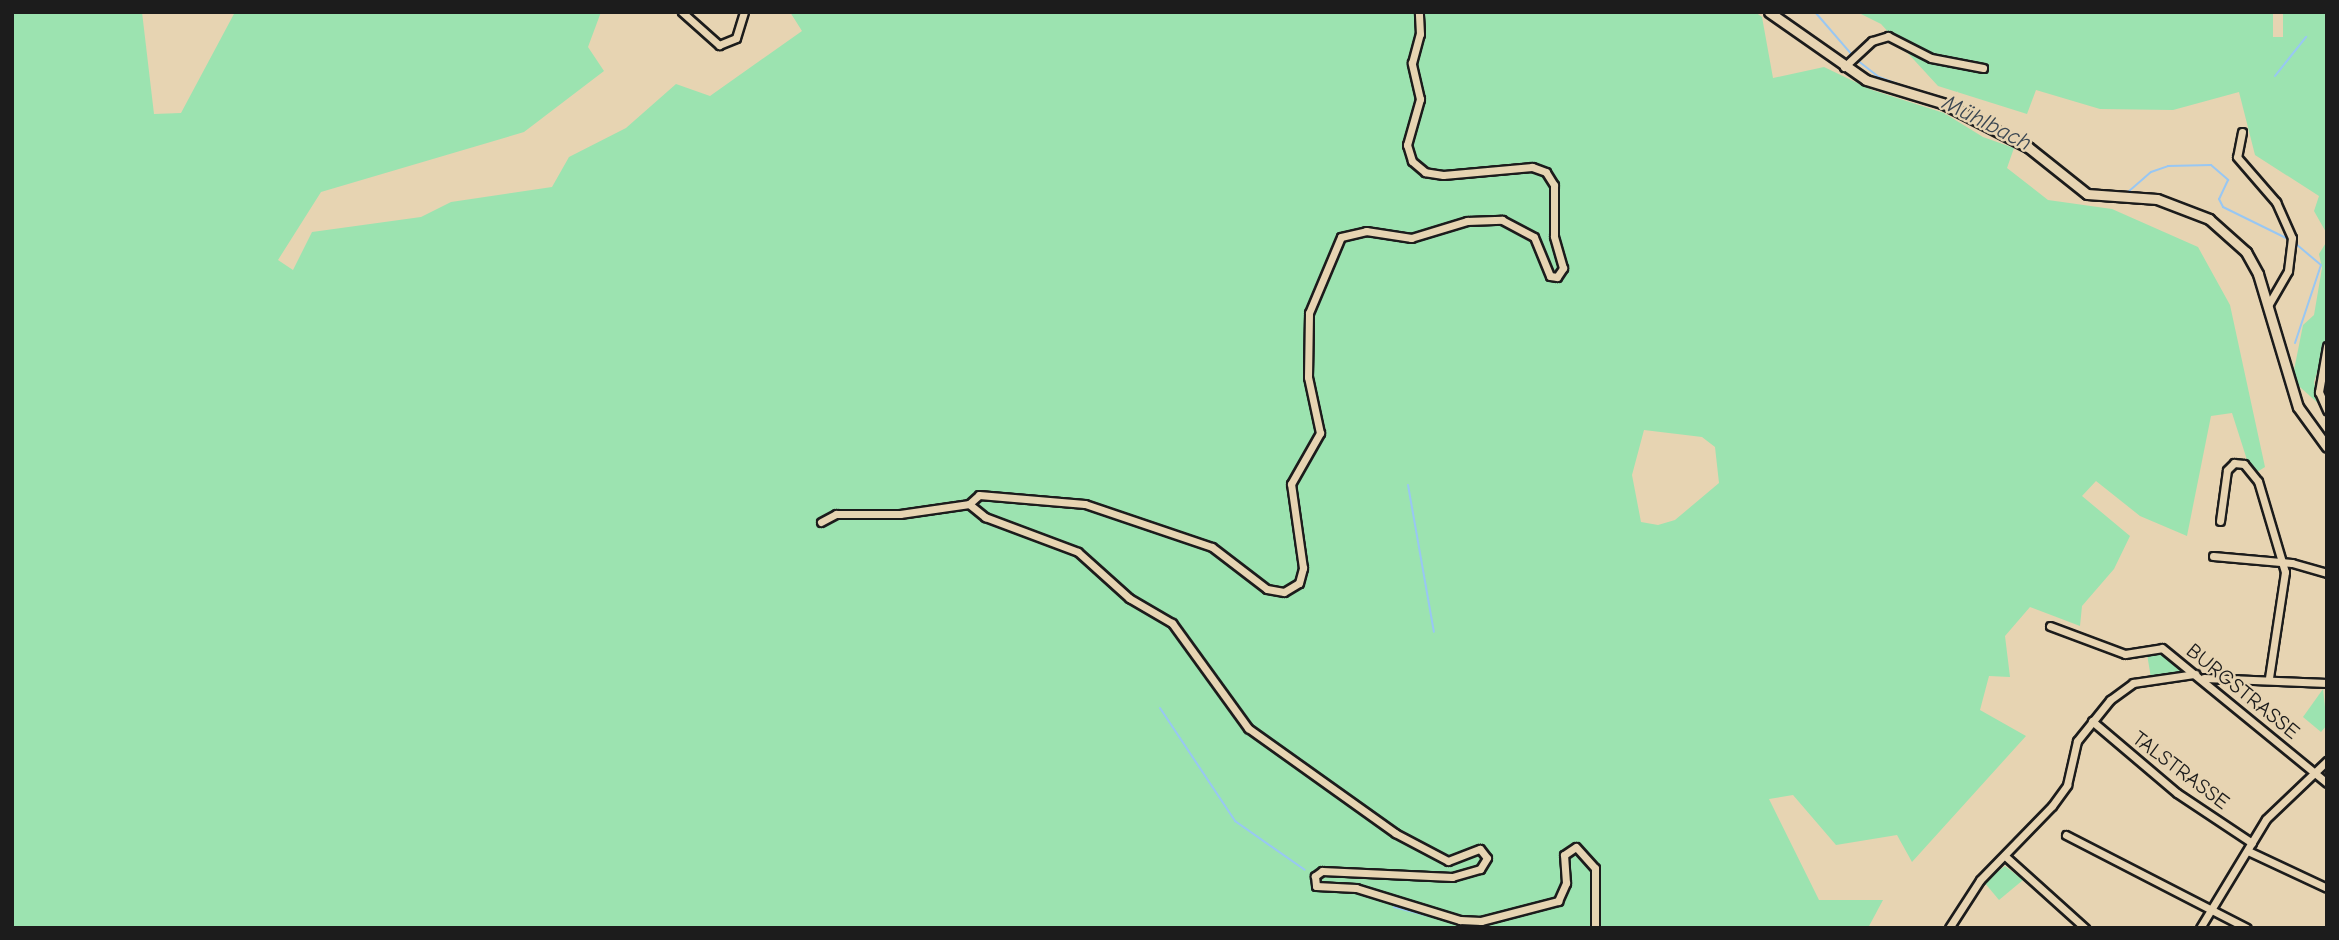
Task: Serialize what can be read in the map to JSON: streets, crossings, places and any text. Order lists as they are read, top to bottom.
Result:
{
  "streets": {
    "street": ["BURGSTRASSE", "TALSTRASSE"]
  },
  "water": ["Mühlbach"]
}
